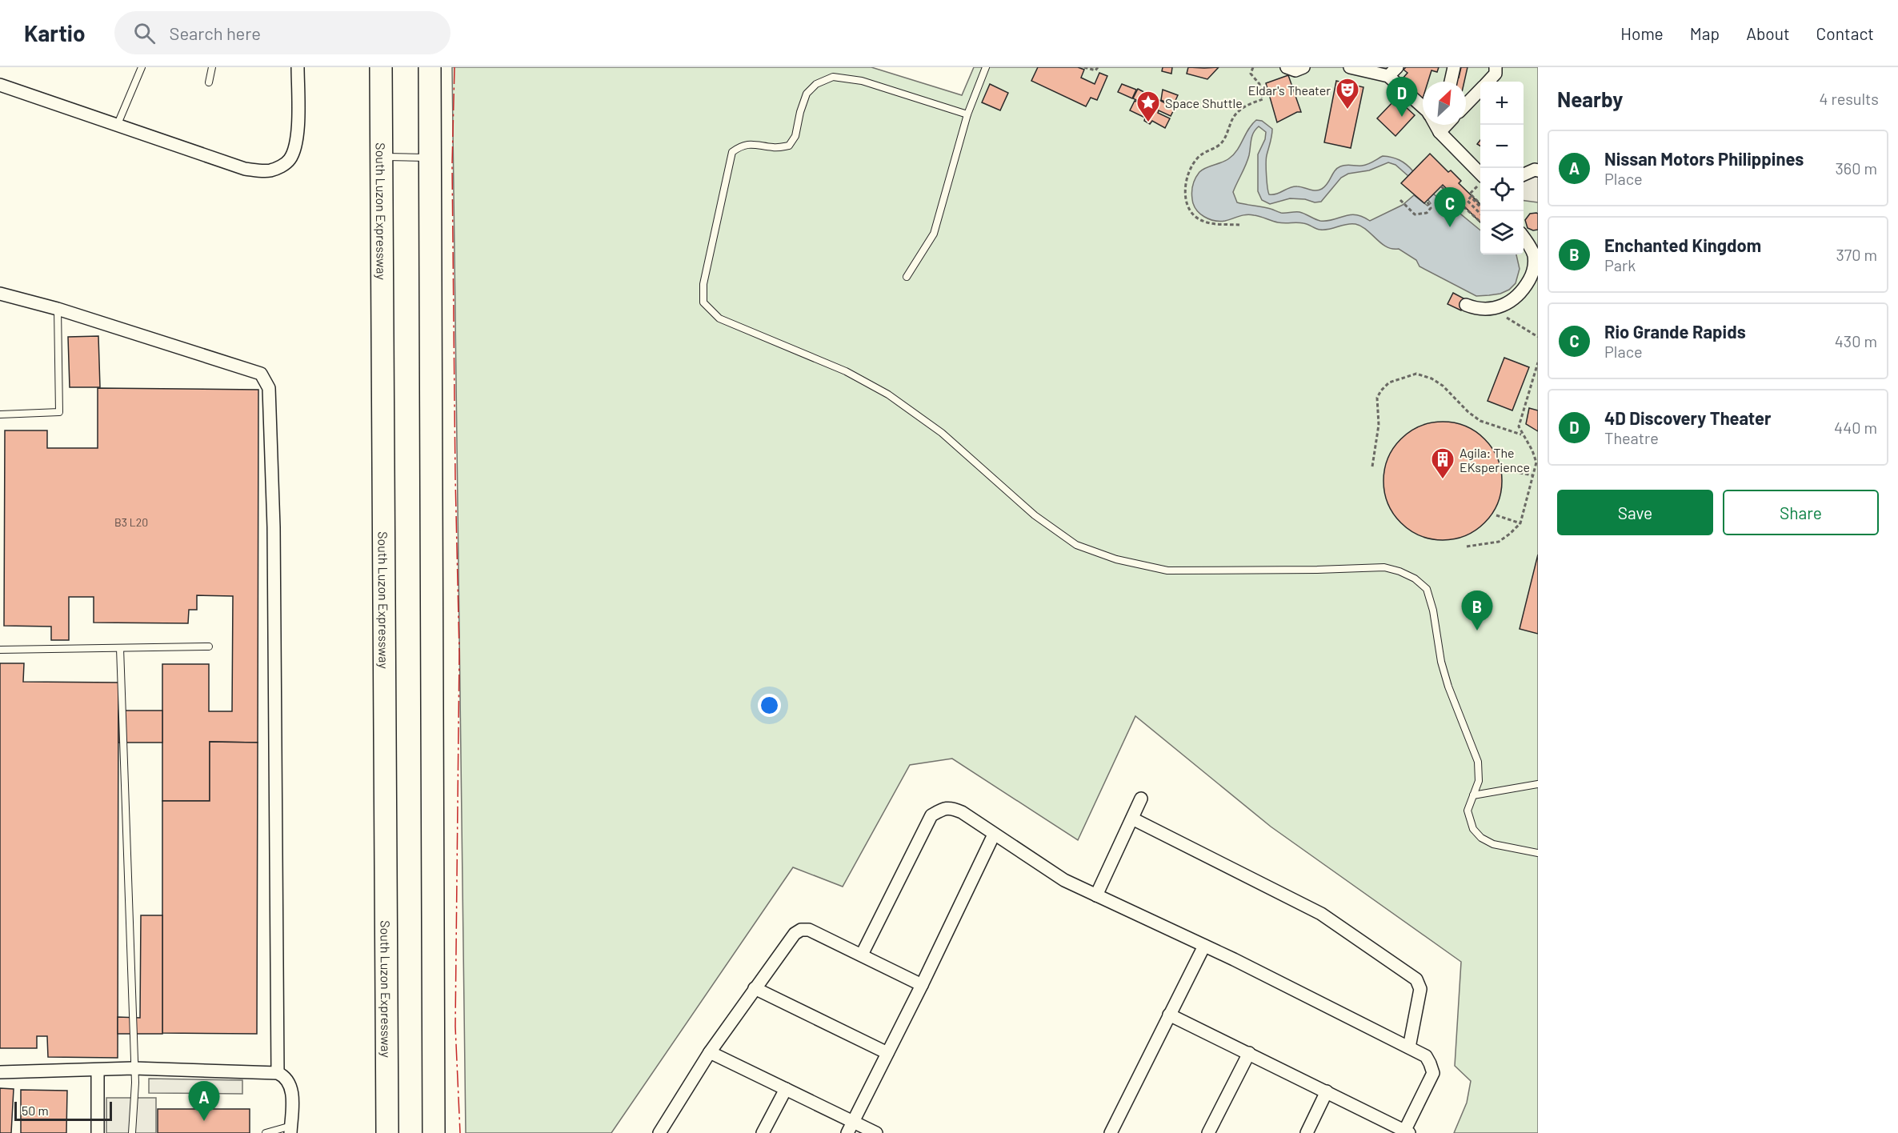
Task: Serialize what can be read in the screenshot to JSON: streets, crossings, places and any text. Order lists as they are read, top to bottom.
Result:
{
  "streets": {
    "highway": ["South Luzon Expressway"]
  },
  "places": {
    "theatre": ["Eldar's Theater"],
    "place": ["Space Shuttle"],
    "building": ["Agila: The EKsperience"]
  },
  "house_numbers": ["B3 L20"],
  "scale_bar": "50 m",
  "north": "top right",
  "page": {
    "header": "Kartio",
    "search": "Search here",
    "nav": [
      "Home",
      "Map",
      "About",
      "Contact"
    ],
    "heading": ["Nearby", "4 results"],
    "pins": [
      "D",
      "C",
      "B",
      "A"
    ],
    "map_buttons": ["+", "−"],
    "list": [
      {
        "mark": "A",
        "name": "Nissan Motors Philippines",
        "note": "Place",
        "value": "360 m"
      },
      {
        "mark": "B",
        "name": "Enchanted Kingdom",
        "note": "Park",
        "value": "370 m"
      },
      {
        "mark": "C",
        "name": "Rio Grande Rapids",
        "note": "Place",
        "value": "430 m"
      },
      {
        "mark": "D",
        "name": "4D Discovery Theater",
        "note": "Theatre",
        "value": "440 m"
      }
    ],
    "buttons": ["Save", "Share"],
    "scale": "50 m"
  }
}
